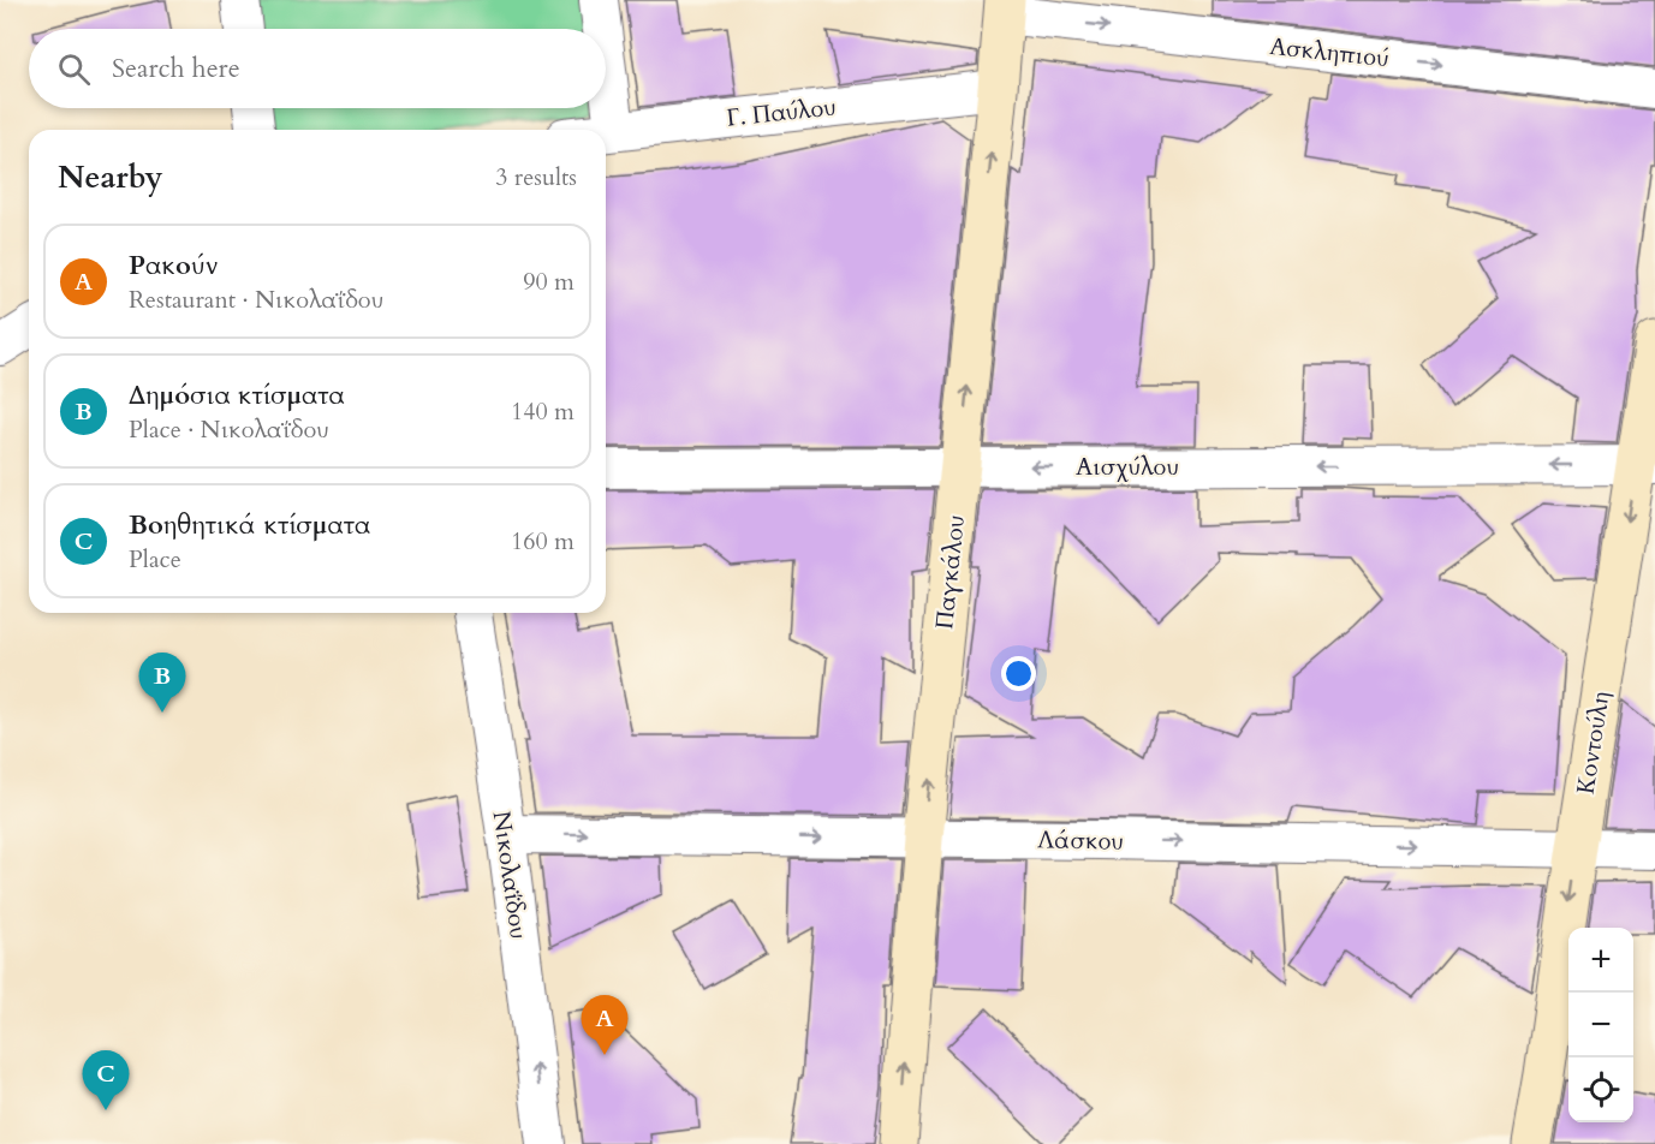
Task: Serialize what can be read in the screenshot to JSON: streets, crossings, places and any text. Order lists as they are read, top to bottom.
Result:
{
  "streets": {
    "main road": ["Παγκάλου", "Κοντούλη"],
    "street": [
      "Ασκληπιού",
      "Γ. Παύλου",
      "Αισχύλου",
      "Λάσκου",
      "Νικολαΐδου"
    ]
  },
  "crossings": [
    ["Ασκληπιού", "Παγκάλου"],
    ["Γ. Παύλου", "Παγκάλου"],
    ["Αισχύλου", "Παγκάλου"],
    ["Αισχύλου", "Κοντούλη"],
    ["Παγκάλου", "Λάσκου"],
    ["Κοντούλη", "Λάσκου"],
    ["Λάσκου", "Νικολαΐδου"]
  ],
  "one_way": [
    "Ασκληπιού",
    "Αισχύλου",
    "Παγκάλου",
    "Κοντούλη",
    "Λάσκου",
    "Νικολαΐδου"
  ],
  "page": {
    "search": "Search here",
    "heading": ["Nearby", "3 results"],
    "list": [
      {
        "mark": "A",
        "name": "Ρακούν",
        "note": "Restaurant · Νικολαΐδου",
        "value": "90 m"
      },
      {
        "mark": "B",
        "name": "Δημόσια κτίσματα",
        "note": "Place · Νικολαΐδου",
        "value": "140 m"
      },
      {
        "mark": "C",
        "name": "Βοηθητικά κτίσματα",
        "note": "Place",
        "value": "160 m"
      }
    ],
    "pins": ["B", "A", "C"],
    "map_buttons": ["+", "−"]
  }
}
